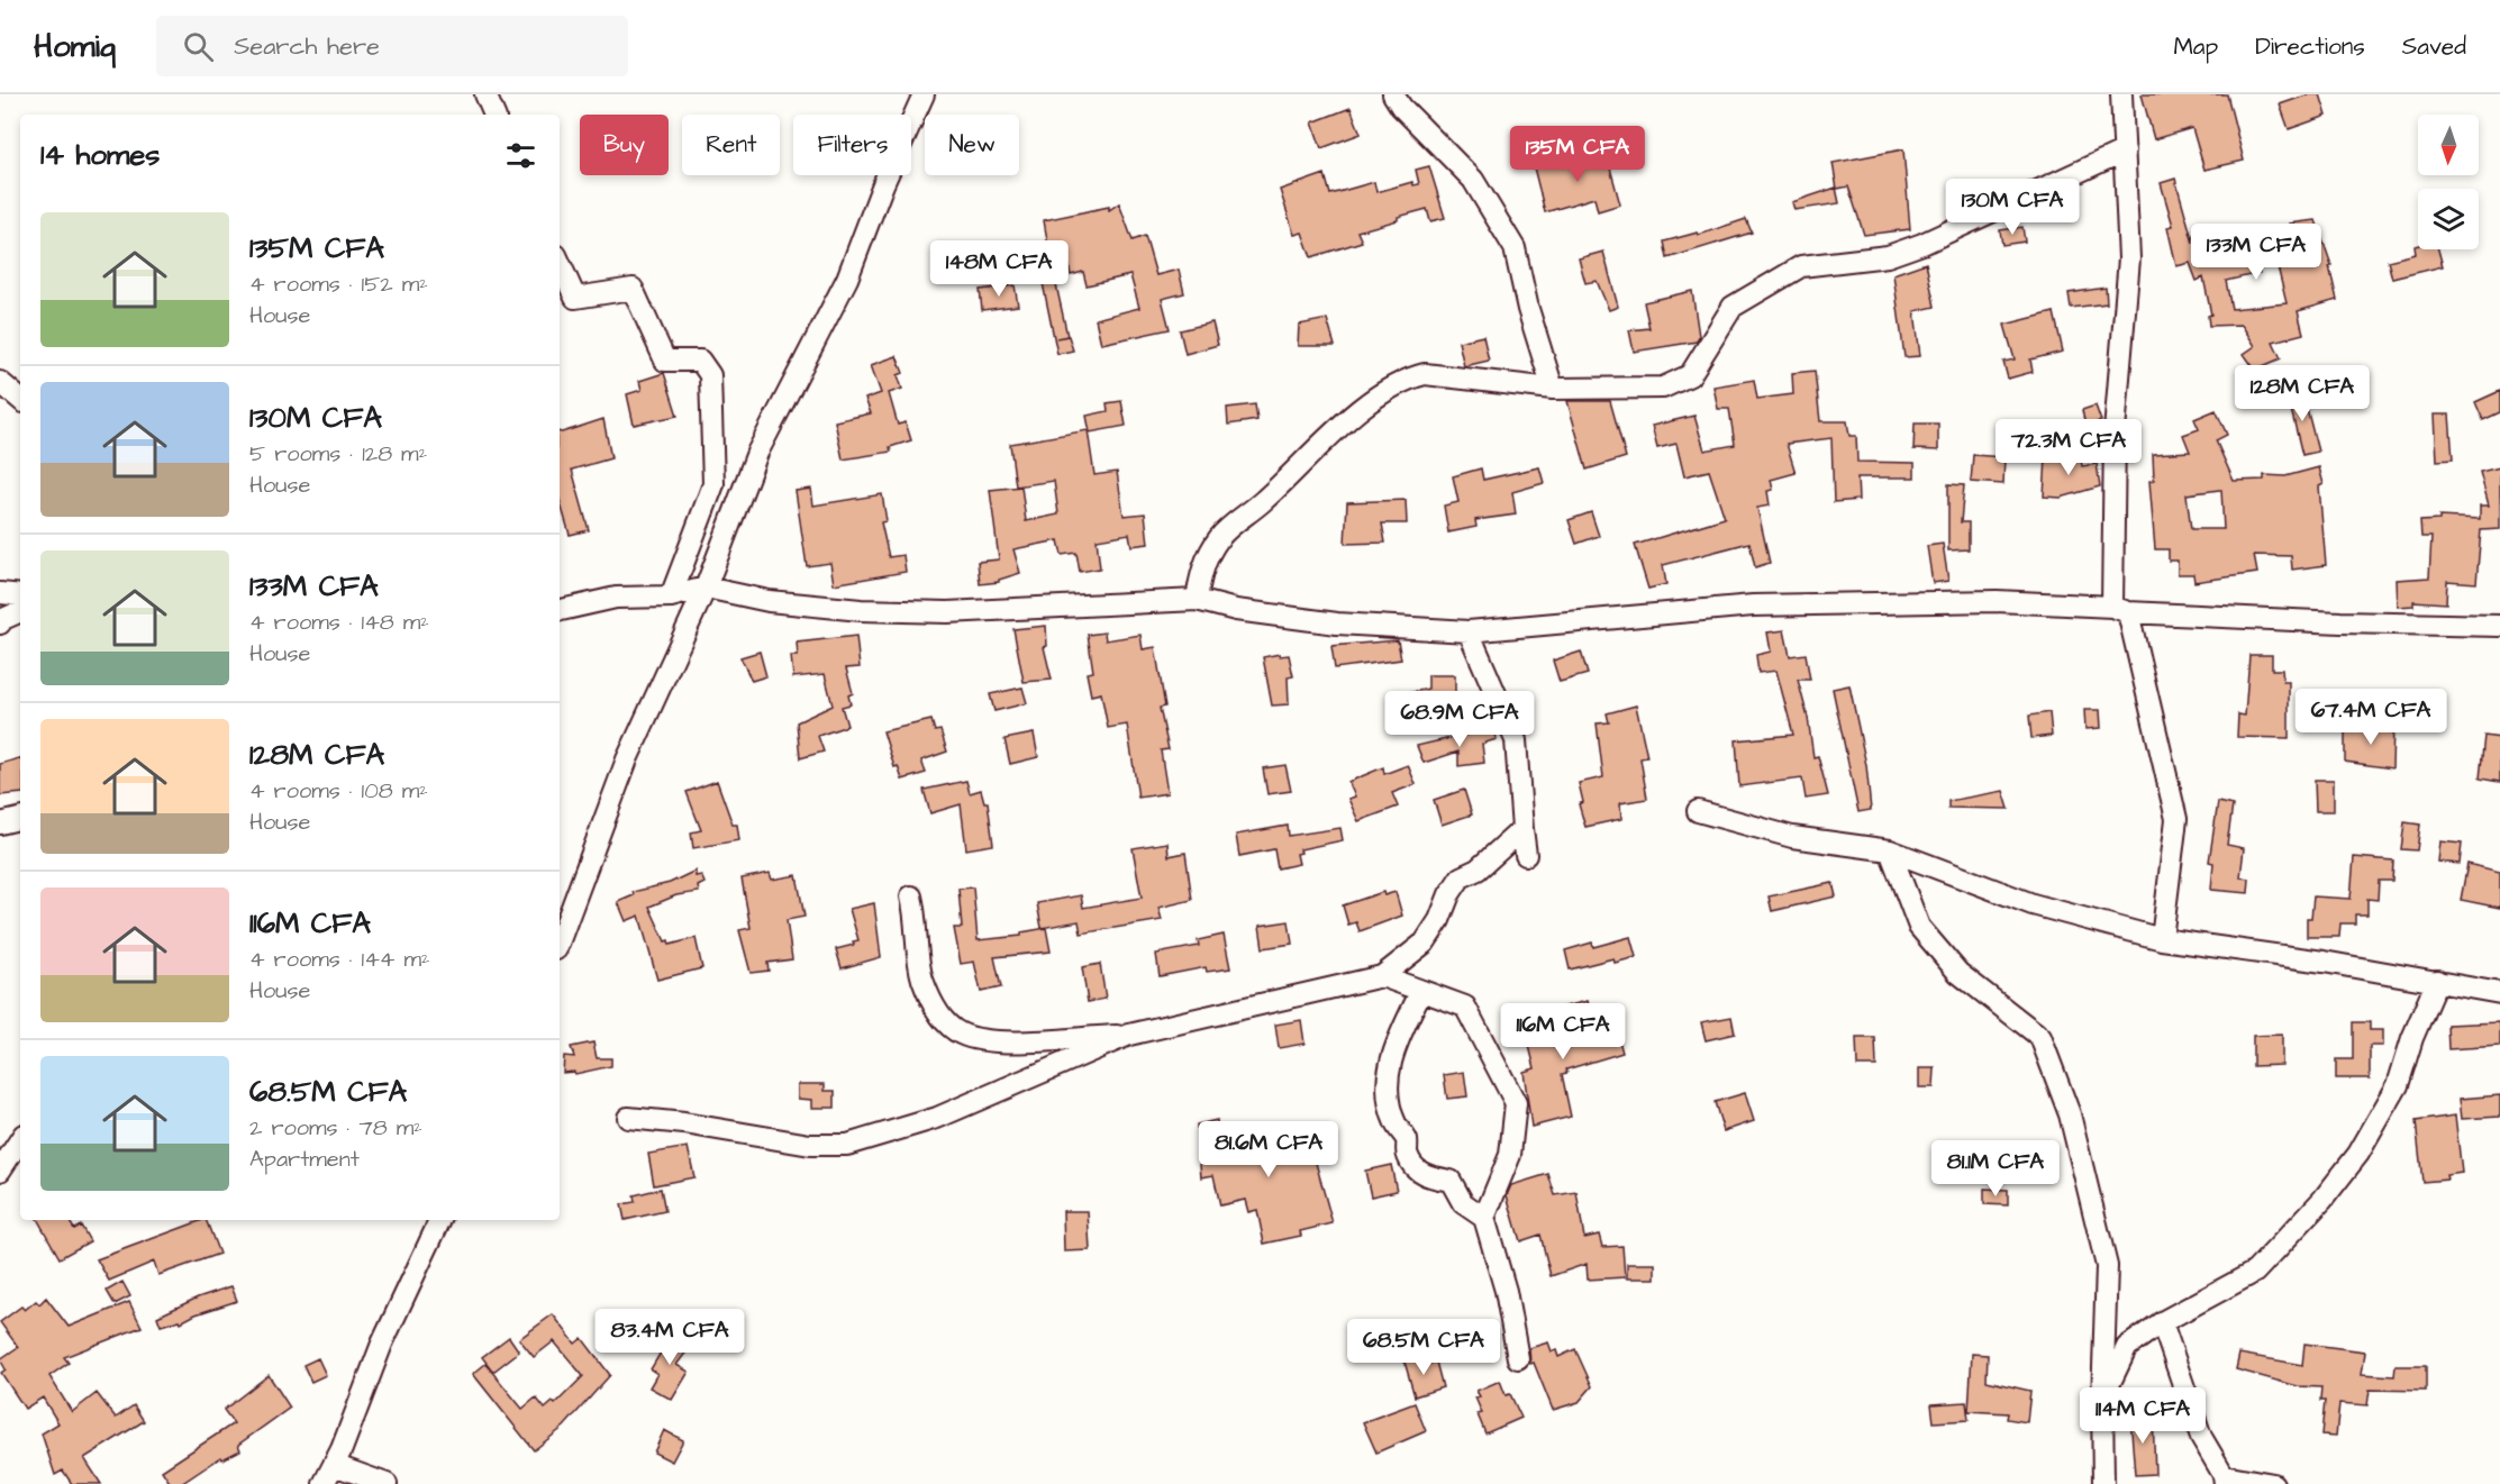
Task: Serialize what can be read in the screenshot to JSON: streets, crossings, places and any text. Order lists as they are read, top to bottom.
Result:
{
  "north": "bottom",
  "page": {
    "header": "Homiq",
    "search": "Search here",
    "nav": ["Map", "Directions", "Saved"],
    "chip": [
      "Buy",
      "Rent",
      "Filters",
      "New"
    ],
    "heading": "14 homes",
    "price": [
      "135M CFA",
      "130M CFA",
      "133M CFA",
      "148M CFA",
      "128M CFA",
      "72.3M CFA",
      "67.4M CFA",
      "68.9M CFA",
      "116M CFA",
      "81.6M CFA",
      "81.1M CFA",
      "83.4M CFA",
      "68.5M CFA",
      "114M CFA"
    ],
    "list": [
      {
        "name": "135M CFA",
        "note": "4 rooms · 152 m² · House"
      },
      {
        "name": "130M CFA",
        "note": "5 rooms · 128 m² · House"
      },
      {
        "name": "133M CFA",
        "note": "4 rooms · 148 m² · House"
      },
      {
        "name": "128M CFA",
        "note": "4 rooms · 108 m² · House"
      },
      {
        "name": "116M CFA",
        "note": "4 rooms · 144 m² · House"
      },
      {
        "name": "68.5M CFA",
        "note": "2 rooms · 78 m² · Apartment"
      }
    ]
  }
}
